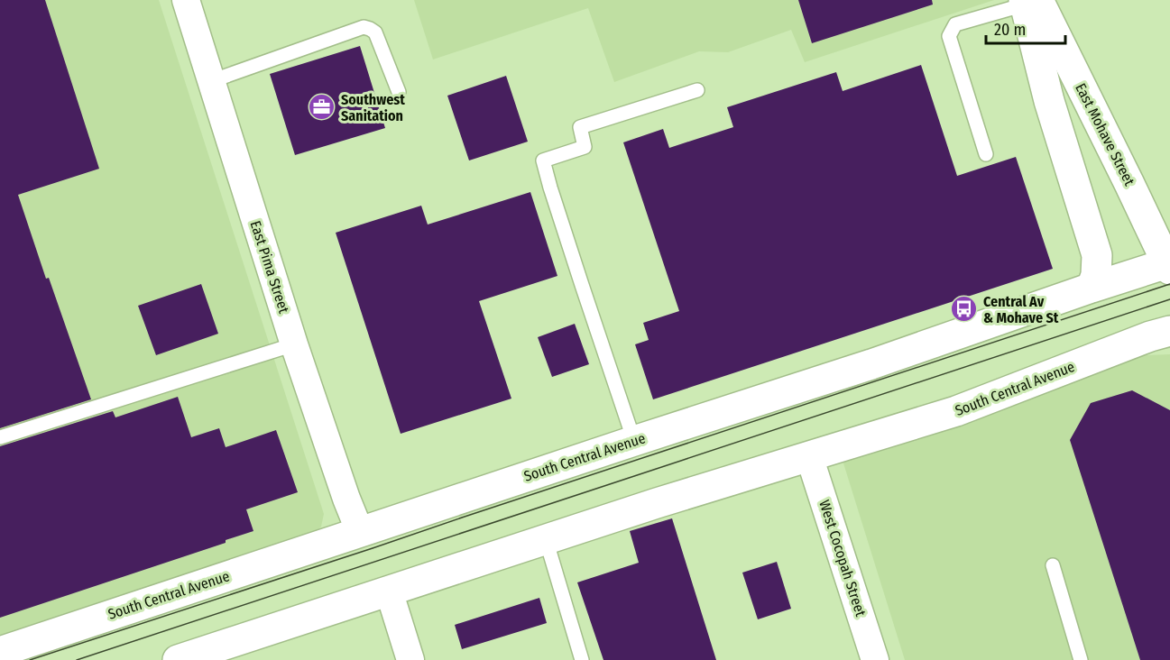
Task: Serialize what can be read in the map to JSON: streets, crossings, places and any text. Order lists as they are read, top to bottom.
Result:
{
  "streets": {
    "main road": ["East Mohave Street", "South Central Avenue"],
    "street": ["East Pima Street", "West Cocopah Street"]
  },
  "crossings": [
    ["East Mohave Street", "South Central Avenue"],
    ["East Pima Street", "South Central Avenue"],
    ["South Central Avenue", "West Cocopah Street"]
  ],
  "places": {
    "office": ["Southwest Sanitation"],
    "bus stop": ["Central Av & Mohave St"]
  },
  "scale_bar": "20 m"
}
